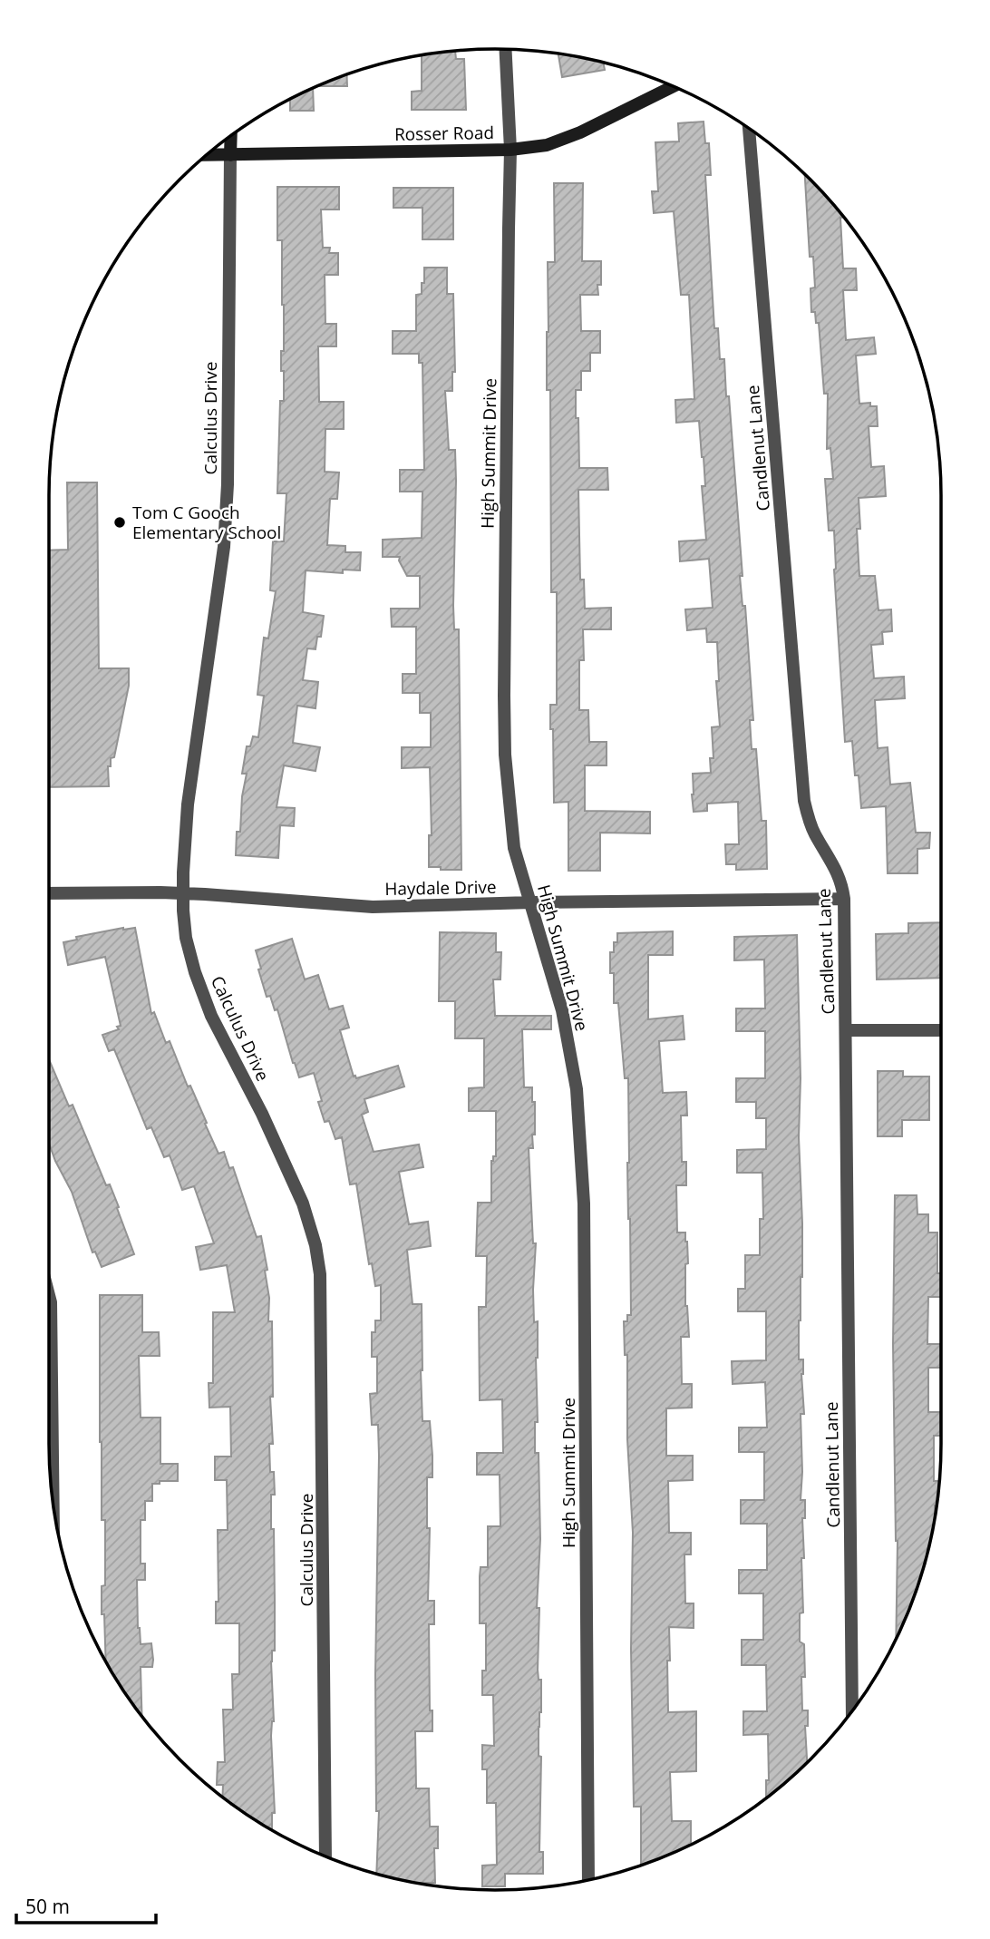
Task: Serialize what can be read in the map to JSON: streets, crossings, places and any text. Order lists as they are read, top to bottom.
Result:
{
  "streets": {
    "street": [
      "Rosser Road",
      "Calculus Drive",
      "Candlenut Lane",
      "High Summit Drive",
      "Haydale Drive"
    ]
  },
  "crossings": [
    ["Rosser Road", "Calculus Drive"],
    ["Rosser Road", "High Summit Drive"],
    ["Calculus Drive", "Haydale Drive"],
    ["Candlenut Lane", "Haydale Drive"],
    ["High Summit Drive", "Haydale Drive"]
  ],
  "places": ["Tom C Gooch Elementary School"],
  "scale_bar": "50 m"
}
